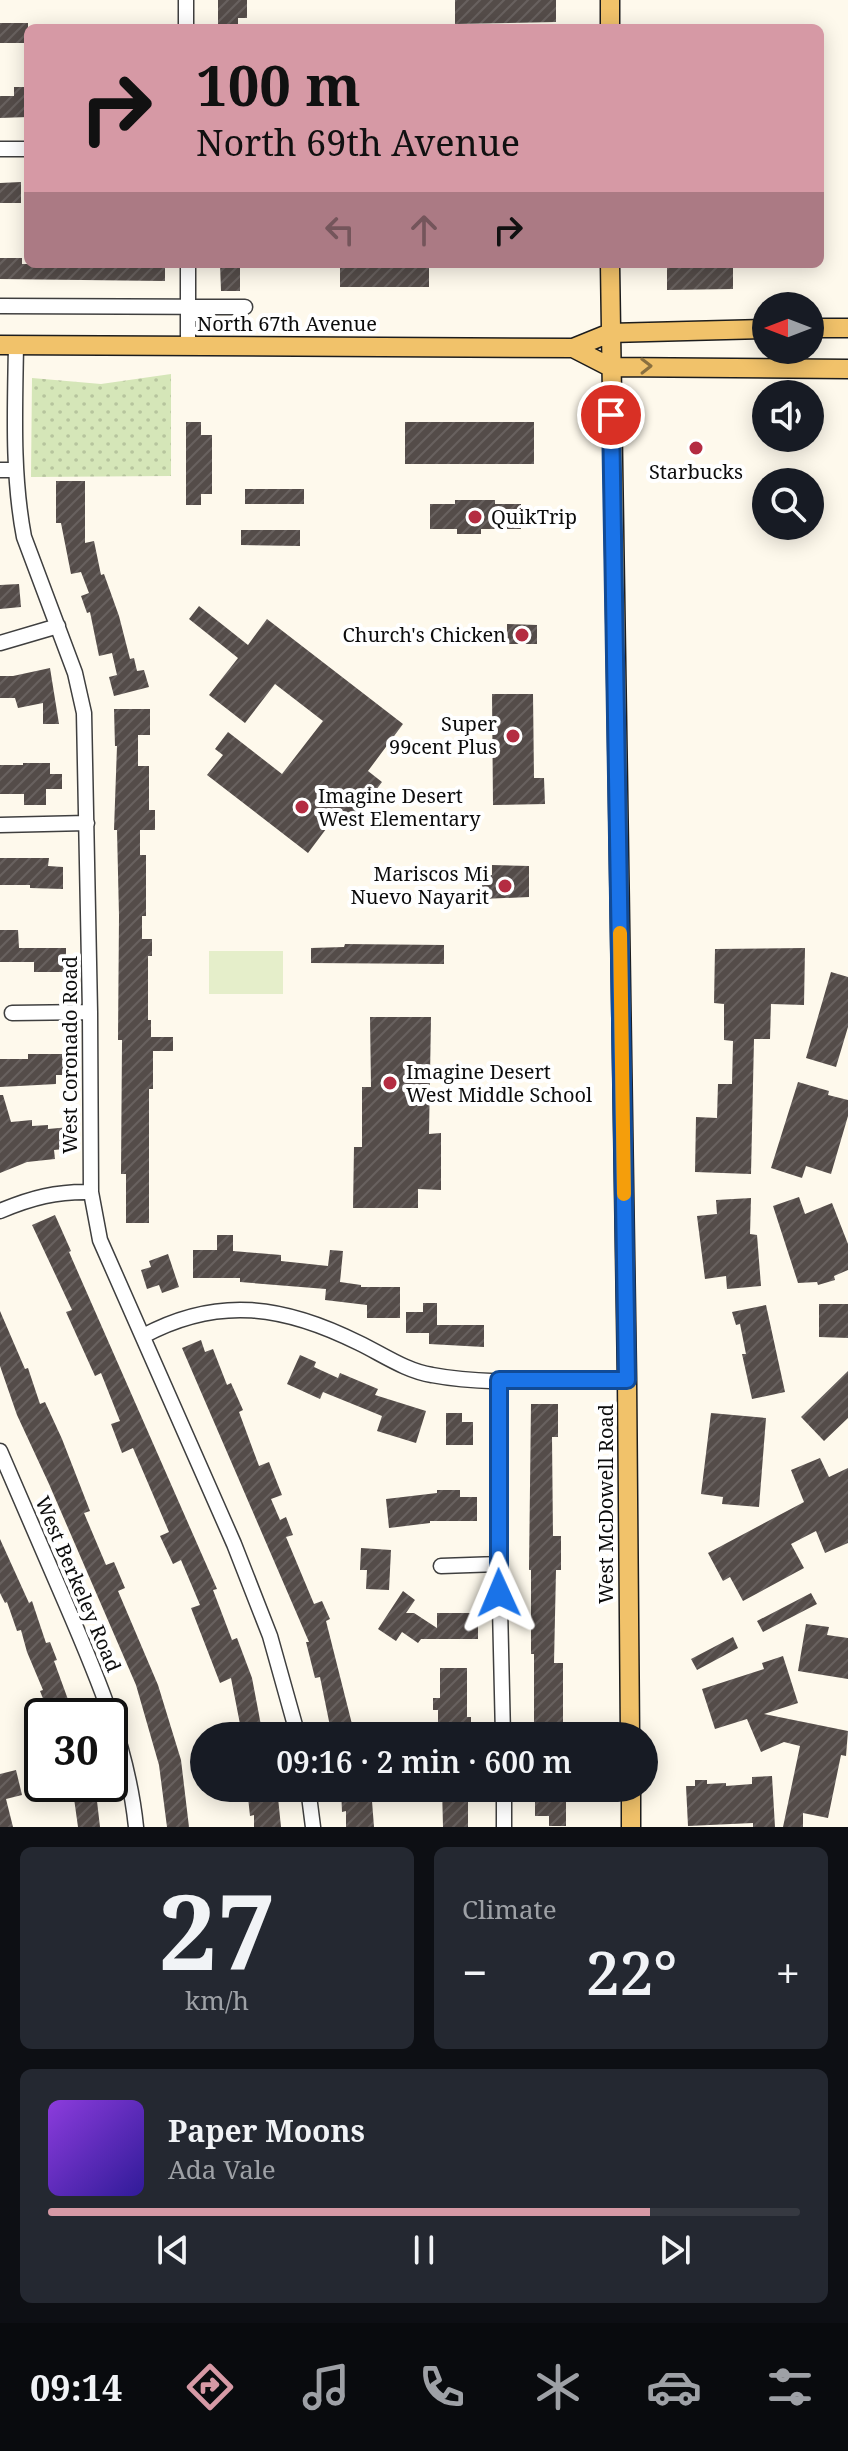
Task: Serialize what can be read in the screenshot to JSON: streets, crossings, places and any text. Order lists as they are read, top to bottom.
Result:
{
  "streets": {
    "main road": ["North 67th Avenue", "West McDowell Road"],
    "street": ["West Coronado Road", "West Berkeley Road"]
  },
  "crossings": [
    ["North 67th Avenue", "West Coronado Road"],
    ["North 67th Avenue", "West McDowell Road"]
  ],
  "places": [
    "Starbucks",
    "QuikTrip",
    "Church's Chicken",
    "Super 99cent Plus",
    "Imagine Desert West Elementary",
    "Mariscos Mi Nuevo Nayarit",
    "Imagine Desert West Middle School"
  ],
  "north": "left",
  "page": {
    "turn": ["100 m", "North 69th Avenue"],
    "limit": "30",
    "trip": "09:16 · 2 min · 600 m",
    "tile": [
      ["27", "km/h"],
      "Climate"
    ],
    "heat": ["−", "22°", "+"],
    "song": ["Paper Moons", "Ada Vale"],
    "tabs": "09:14"
  }
}
